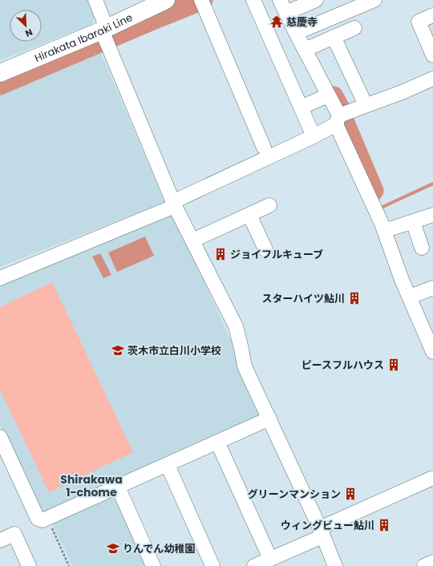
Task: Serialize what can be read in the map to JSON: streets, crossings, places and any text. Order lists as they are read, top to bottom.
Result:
{
  "streets": {
    "main road": ["Hirakata Ibaraki Line"]
  },
  "districts": ["Shirakawa 1-chome"],
  "places": {
    "temple": ["慈慶寺"],
    "building": [
      "ジョイフルキューブ",
      "スターハイツ鮎川",
      "ピースフルハウス",
      "グリーンマンション",
      "ウィングビュー鮎川"
    ],
    "school or university": ["茨木市立白川小学校", "りんでん幼稚園"]
  },
  "north": "bottom right"
}
